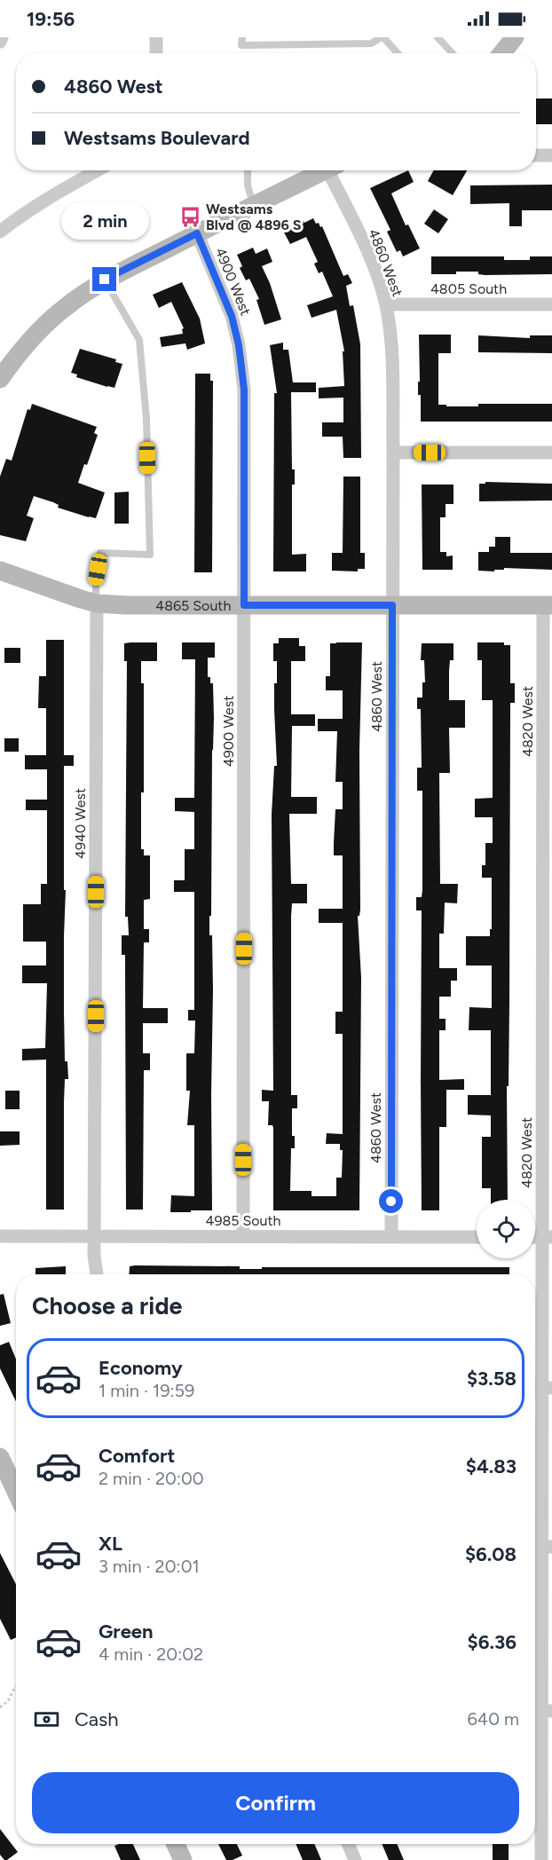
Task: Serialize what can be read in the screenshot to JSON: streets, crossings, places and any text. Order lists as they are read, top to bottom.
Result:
{
  "streets": {
    "street": [
      "4860 West",
      "4900 West",
      "4805 South",
      "4865 South",
      "4820 West",
      "4940 West",
      "4985 South"
    ]
  },
  "crossings": [
    ["4860 West", "4805 South"],
    ["4860 West", "4865 South"],
    ["4860 West", "4985 South"],
    ["4900 West", "4865 South"],
    ["4900 West", "4985 South"],
    ["4865 South", "4820 West"],
    ["4865 South", "4940 West"],
    ["4940 West", "4985 South"]
  ],
  "places": {
    "bus stop": ["Westsams Blvd @ 4896 S"]
  },
  "page": {
    "status": "19:56",
    "banner": ["4860 West", "Westsams Boulevard"],
    "bubble": "2 min",
    "heading": "Choose a ride",
    "list": [
      {
        "name": "Economy",
        "note": "1 min · 19:59",
        "value": "$3.58"
      },
      {
        "name": "Comfort",
        "note": "2 min · 20:00",
        "value": "$4.83"
      },
      {
        "name": "XL",
        "note": "3 min · 20:01",
        "value": "$6.08"
      },
      {
        "name": "Green",
        "note": "4 min · 20:02",
        "value": "$6.36"
      }
    ],
    "pay": ["Cash", "640 m"],
    "buttons": "Confirm"
  }
}
